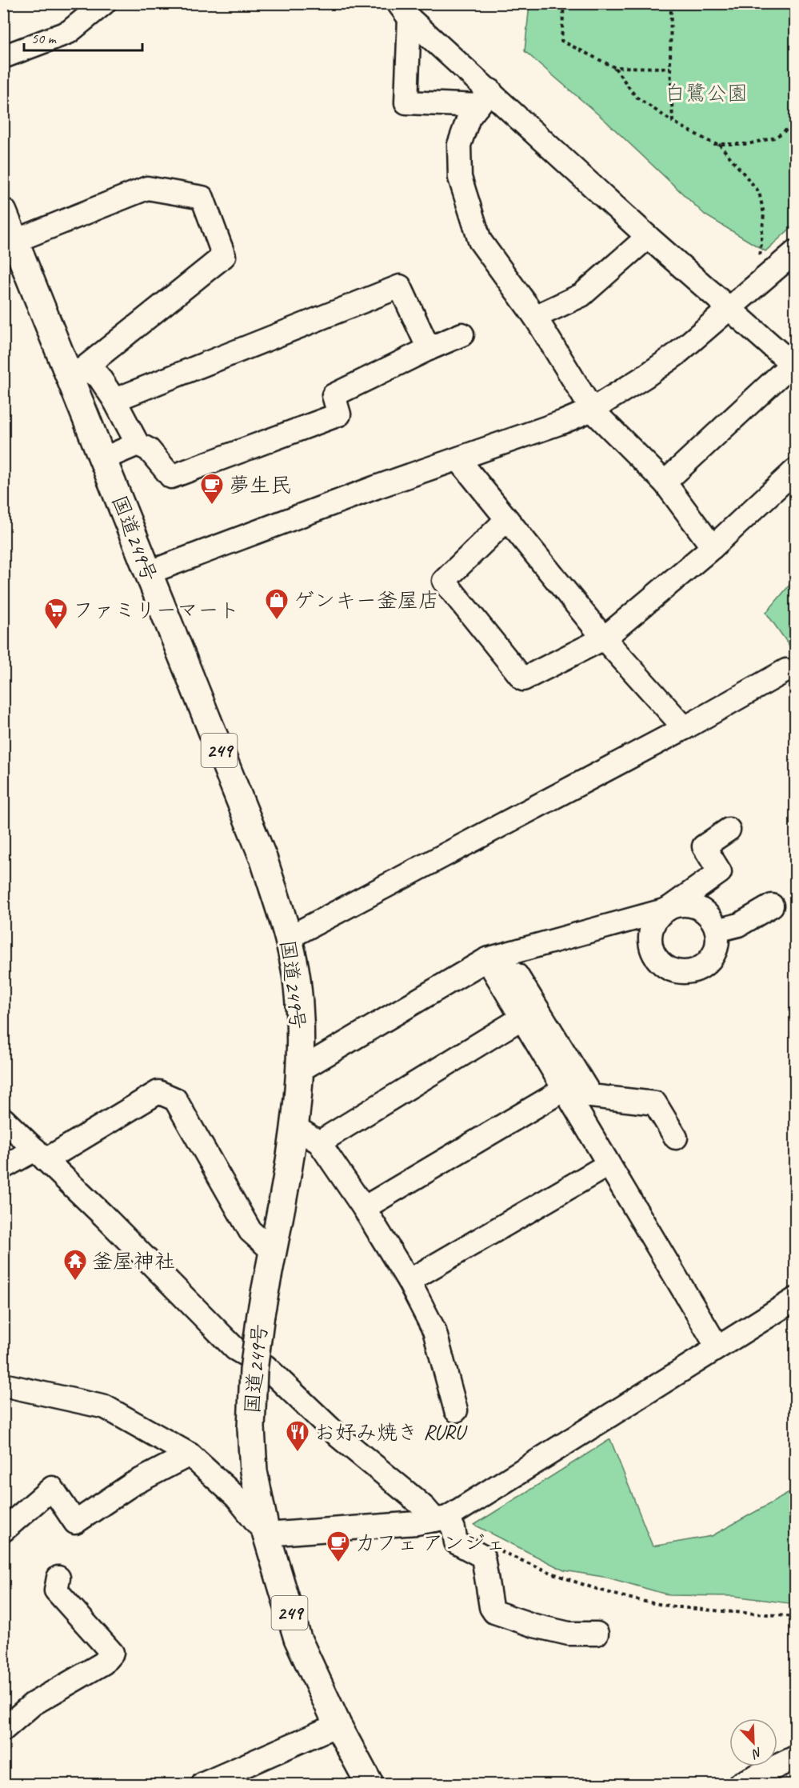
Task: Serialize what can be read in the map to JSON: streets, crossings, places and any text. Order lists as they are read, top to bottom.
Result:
{
  "streets": {
    "highway": ["国道249号", "249"]
  },
  "parks": ["白鷺公園"],
  "places": {
    "cafe": ["夢生民", "カフェ アンジェ"],
    "shop": ["ゲンキー釜屋店"],
    "supermarket": ["ファミリーマート"],
    "temple": ["釜屋神社"],
    "restaurant": ["お好み焼き RURU"]
  },
  "scale_bar": "50 m",
  "north": "bottom right"
}
